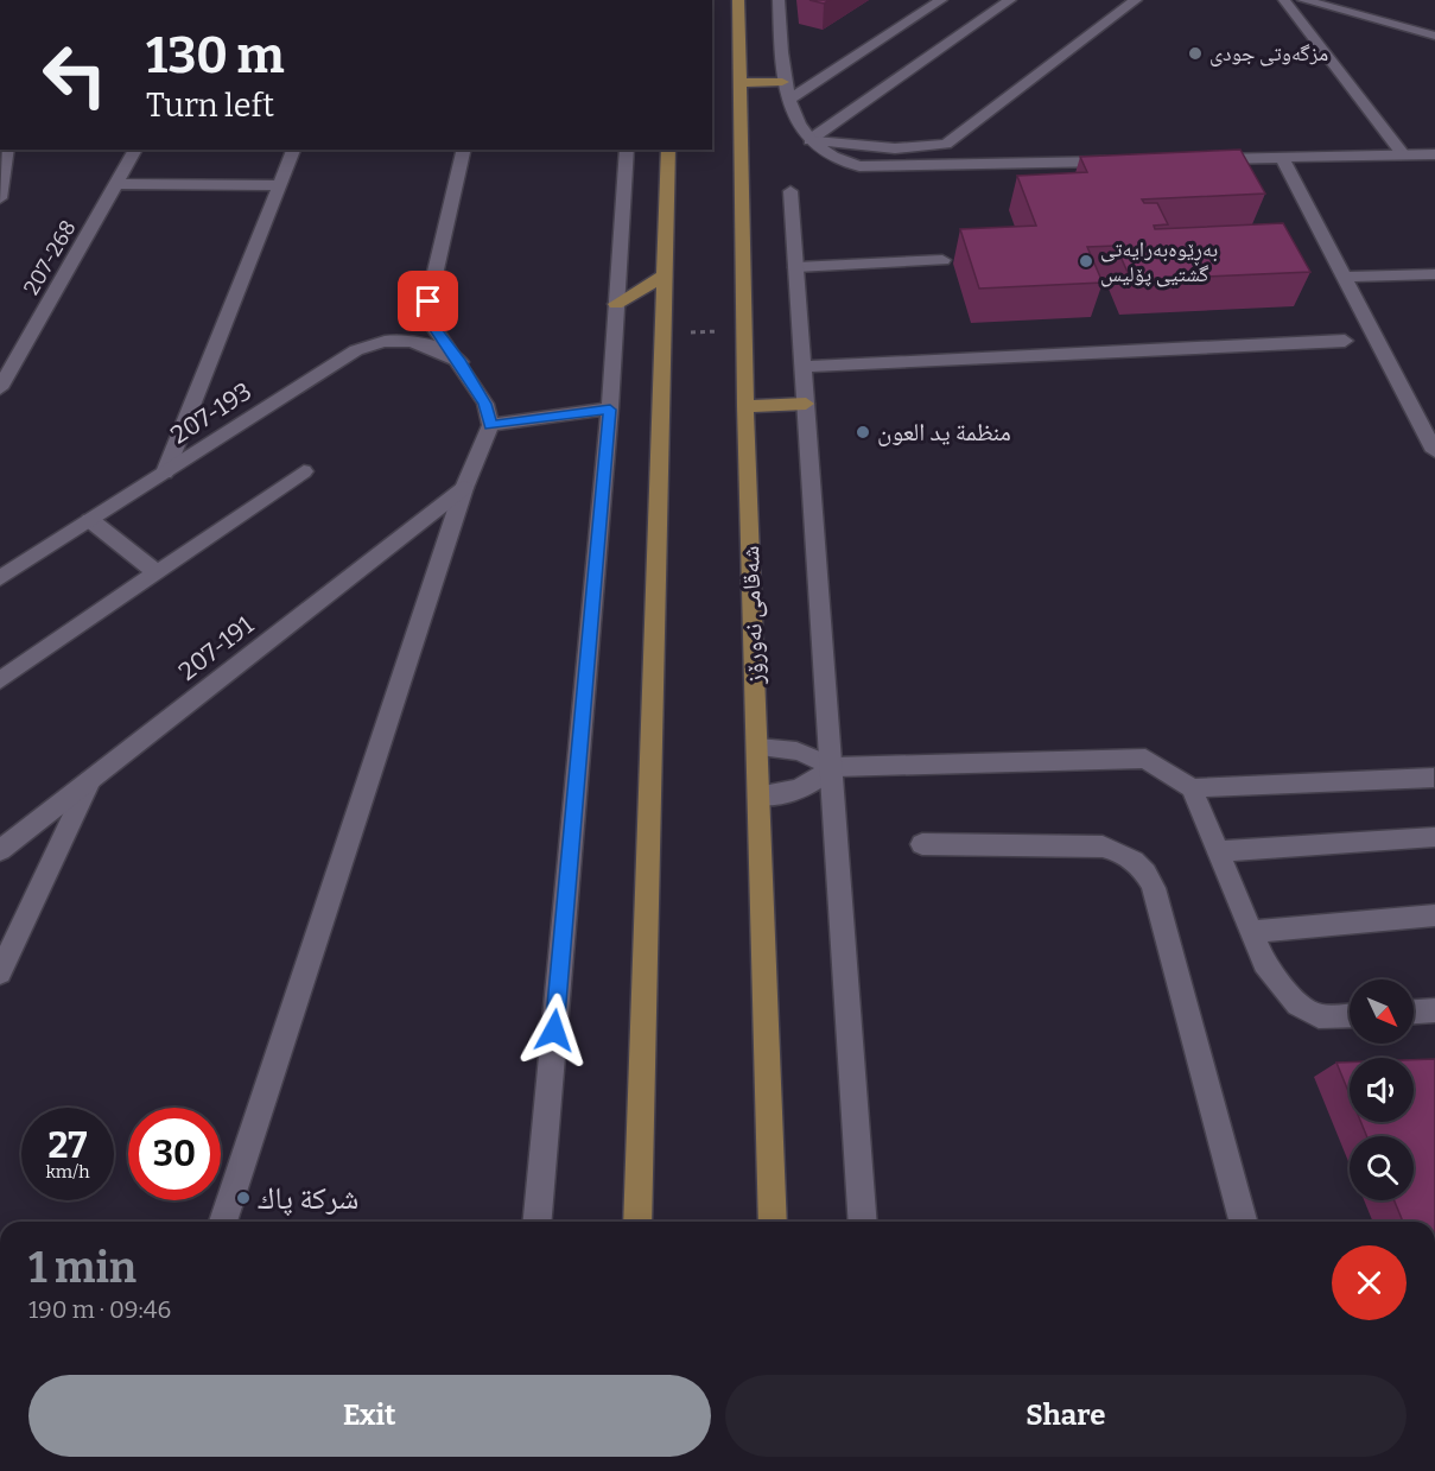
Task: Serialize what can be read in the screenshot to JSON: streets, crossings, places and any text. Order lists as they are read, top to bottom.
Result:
{
  "streets": {
    "main road": ["شەقامی نەورۆز"],
    "street": ["207-268", "207-193", "207-191"]
  },
  "places": [
    "مزگەوتی جودی",
    "بەڕێوەبەرایەتی گشتیی پۆلیس",
    "منظمة يد العون",
    "شركة پاك"
  ],
  "north": "bottom right",
  "page": {
    "turn": ["130 m", "Turn left"],
    "speed": "27 km/h",
    "limit": "30",
    "heading": ["1 min", "190 m · 09:46"],
    "buttons": ["Exit", "Share"]
  }
}
